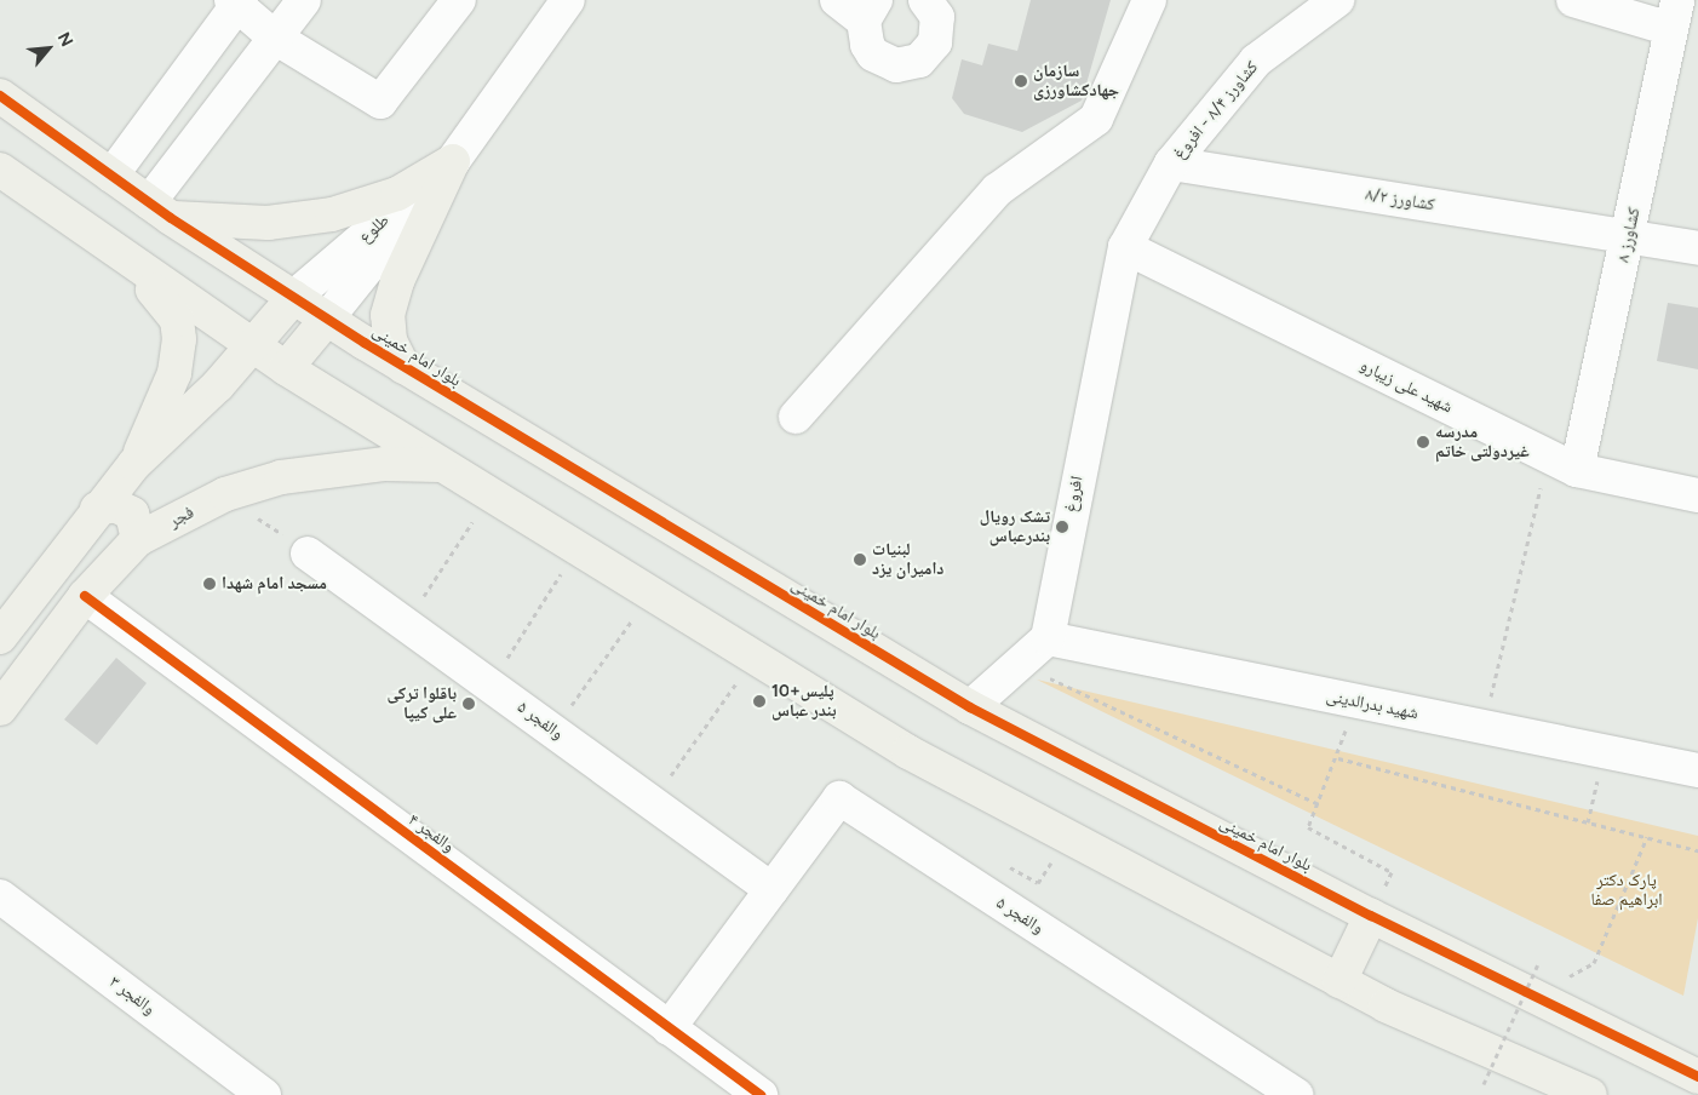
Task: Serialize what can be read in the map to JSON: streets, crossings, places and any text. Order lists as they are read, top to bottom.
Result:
{
  "streets": {
    "main road": ["بلوار امام خمینی", "فجر"],
    "street": [
      "کشاورز ۸/۴ - افروغ",
      "کشاورز ۸/۲",
      "طلوع",
      "کشاورز ۸",
      "شهید علی زیبارو",
      "افروغ",
      "شهید بدرالدینی",
      "والفجر ۵",
      "والفجر ۴",
      "والفجر ۳"
    ]
  },
  "crossings": [
    ["کشاورز ۸/۴ - افروغ", "کشاورز ۸/۲"],
    ["کشاورز ۸/۴ - افروغ", "شهید علی زیبارو"],
    ["کشاورز ۸/۴ - افروغ", "افروغ"],
    ["کشاورز ۸/۲", "کشاورز ۸"],
    ["طلوع", "بلوار امام خمینی"],
    ["کشاورز ۸", "شهید علی زیبارو"],
    ["شهید علی زیبارو", "افروغ"],
    ["افروغ", "شهید بدرالدینی"],
    ["فجر", "والفجر ۴"],
    ["والفجر ۵", "والفجر ۴"]
  ],
  "parks": ["پارک دکتر ابراهیم صفا"],
  "places": [
    "سازمان جهادکشاورزی",
    "مدرسه غیردولتی خاتم",
    "تشک رویال بندرعباس",
    "لبنیات دامیران یزد",
    "مسجد امام شهدا",
    "پليس+10 بندر عباس",
    "باقلوا ترکی علی کیپا"
  ],
  "north": "top right"
}
